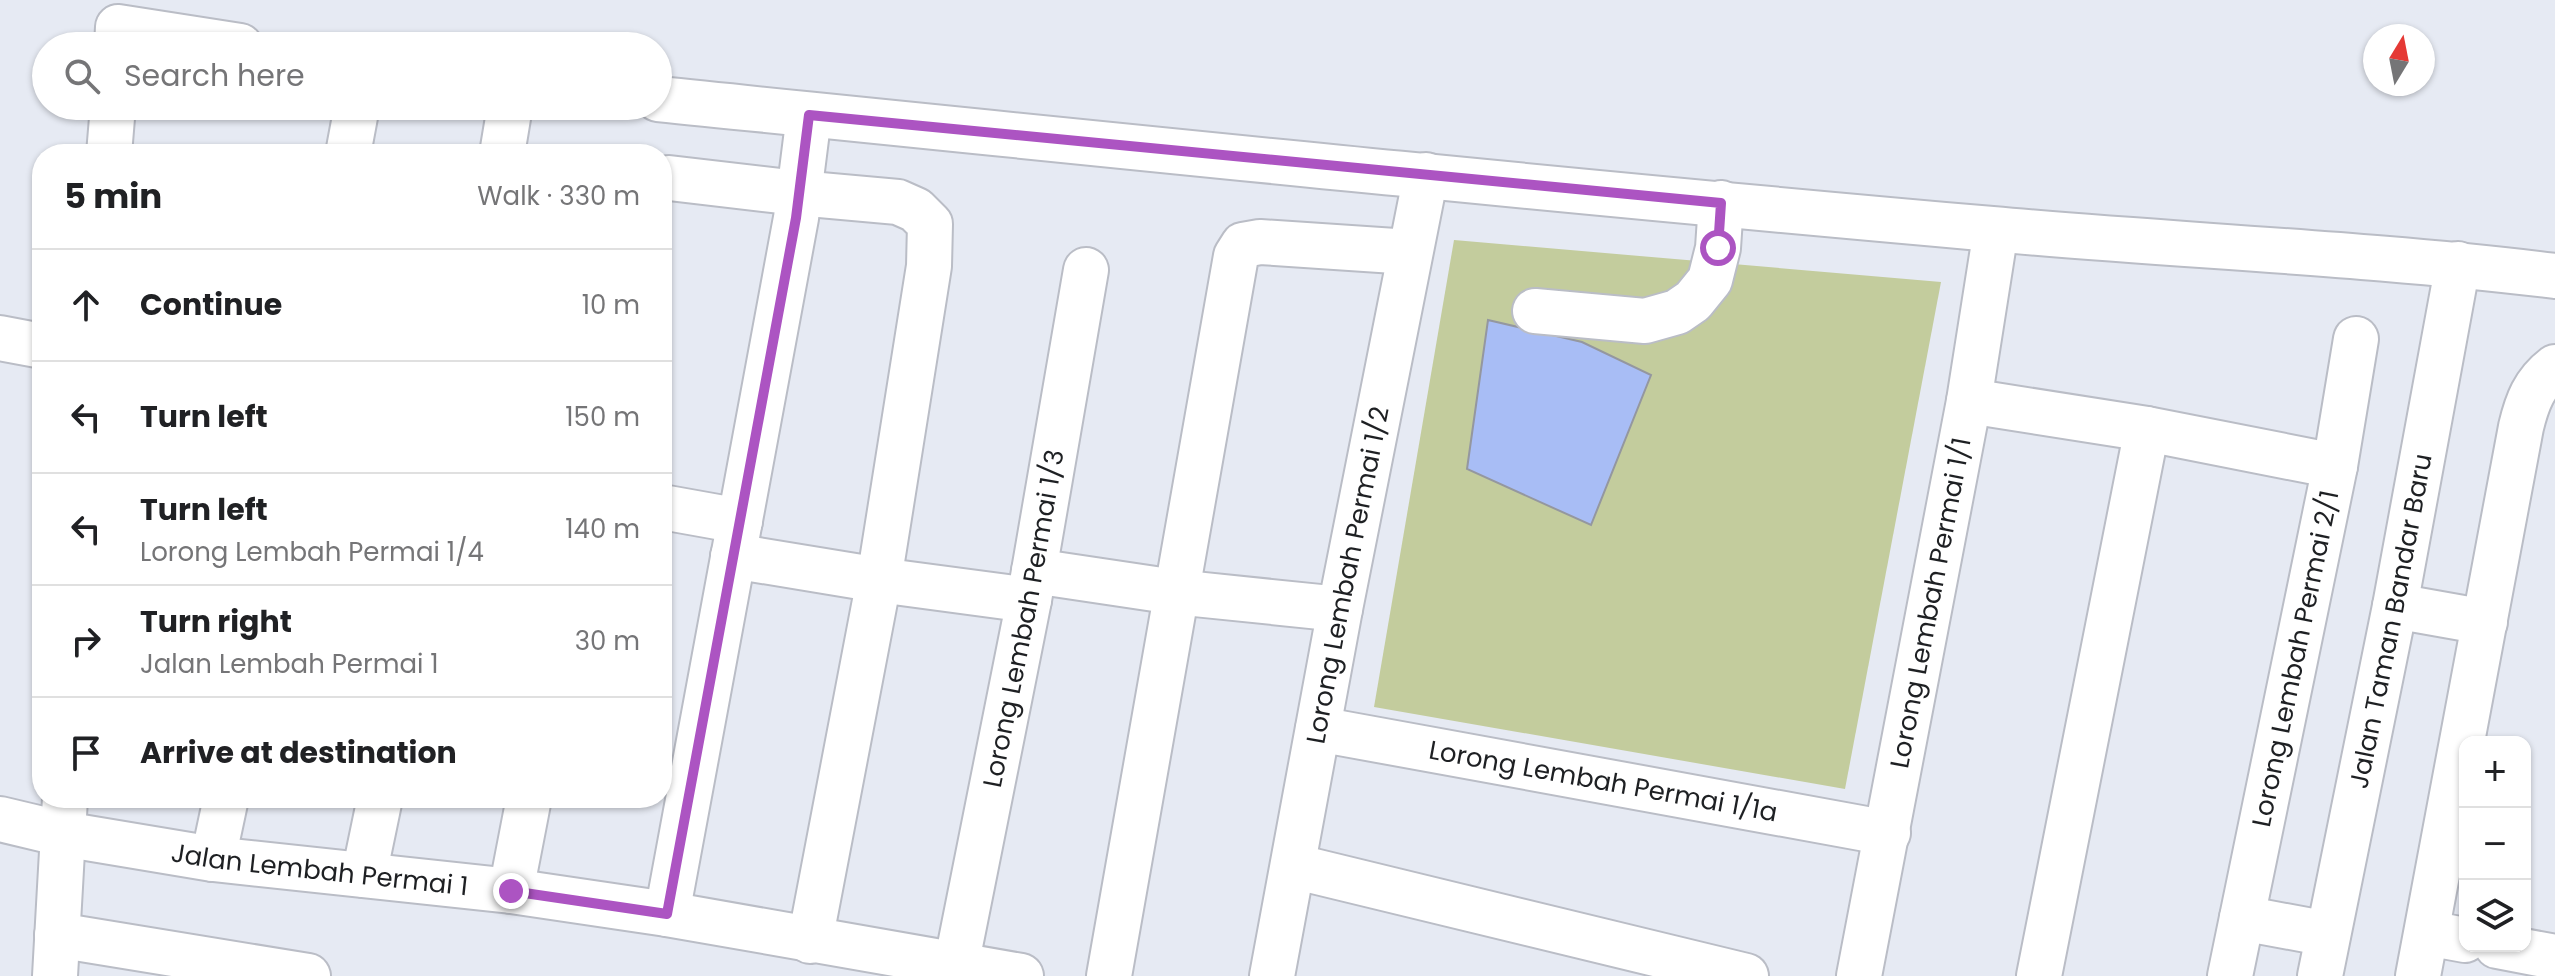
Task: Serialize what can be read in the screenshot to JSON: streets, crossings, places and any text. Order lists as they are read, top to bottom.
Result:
{
  "streets": {
    "street": [
      "Lorong Lembah Permai 1/2",
      "Lorong Lembah Permai 1/1",
      "Lorong Lembah Permai 1/3",
      "Jalan Taman Bandar Baru",
      "Lorong Lembah Permai 2/1",
      "Lorong Lembah Permai 1/1a",
      "Jalan Lembah Permai 1"
    ]
  },
  "crossings": [
    ["Lorong Lembah Permai 1/2", "Lorong Lembah Permai 1/1a"],
    ["Lorong Lembah Permai 1/1", "Lorong Lembah Permai 1/1a"],
    ["Lorong Lembah Permai 1/3", "Jalan Lembah Permai 1"]
  ],
  "north": "top",
  "page": {
    "search": "Search here",
    "heading": ["5 min", "Walk · 330 m"],
    "list": [
      ["Continue", "10 m"],
      ["Turn left", "150 m"],
      ["Turn left", "Lorong Lembah Permai 1/4", "140 m"],
      ["Turn right", "Jalan Lembah Permai 1", "30 m"],
      "Arrive at destination"
    ],
    "map_buttons": ["+", "−"]
  }
}
